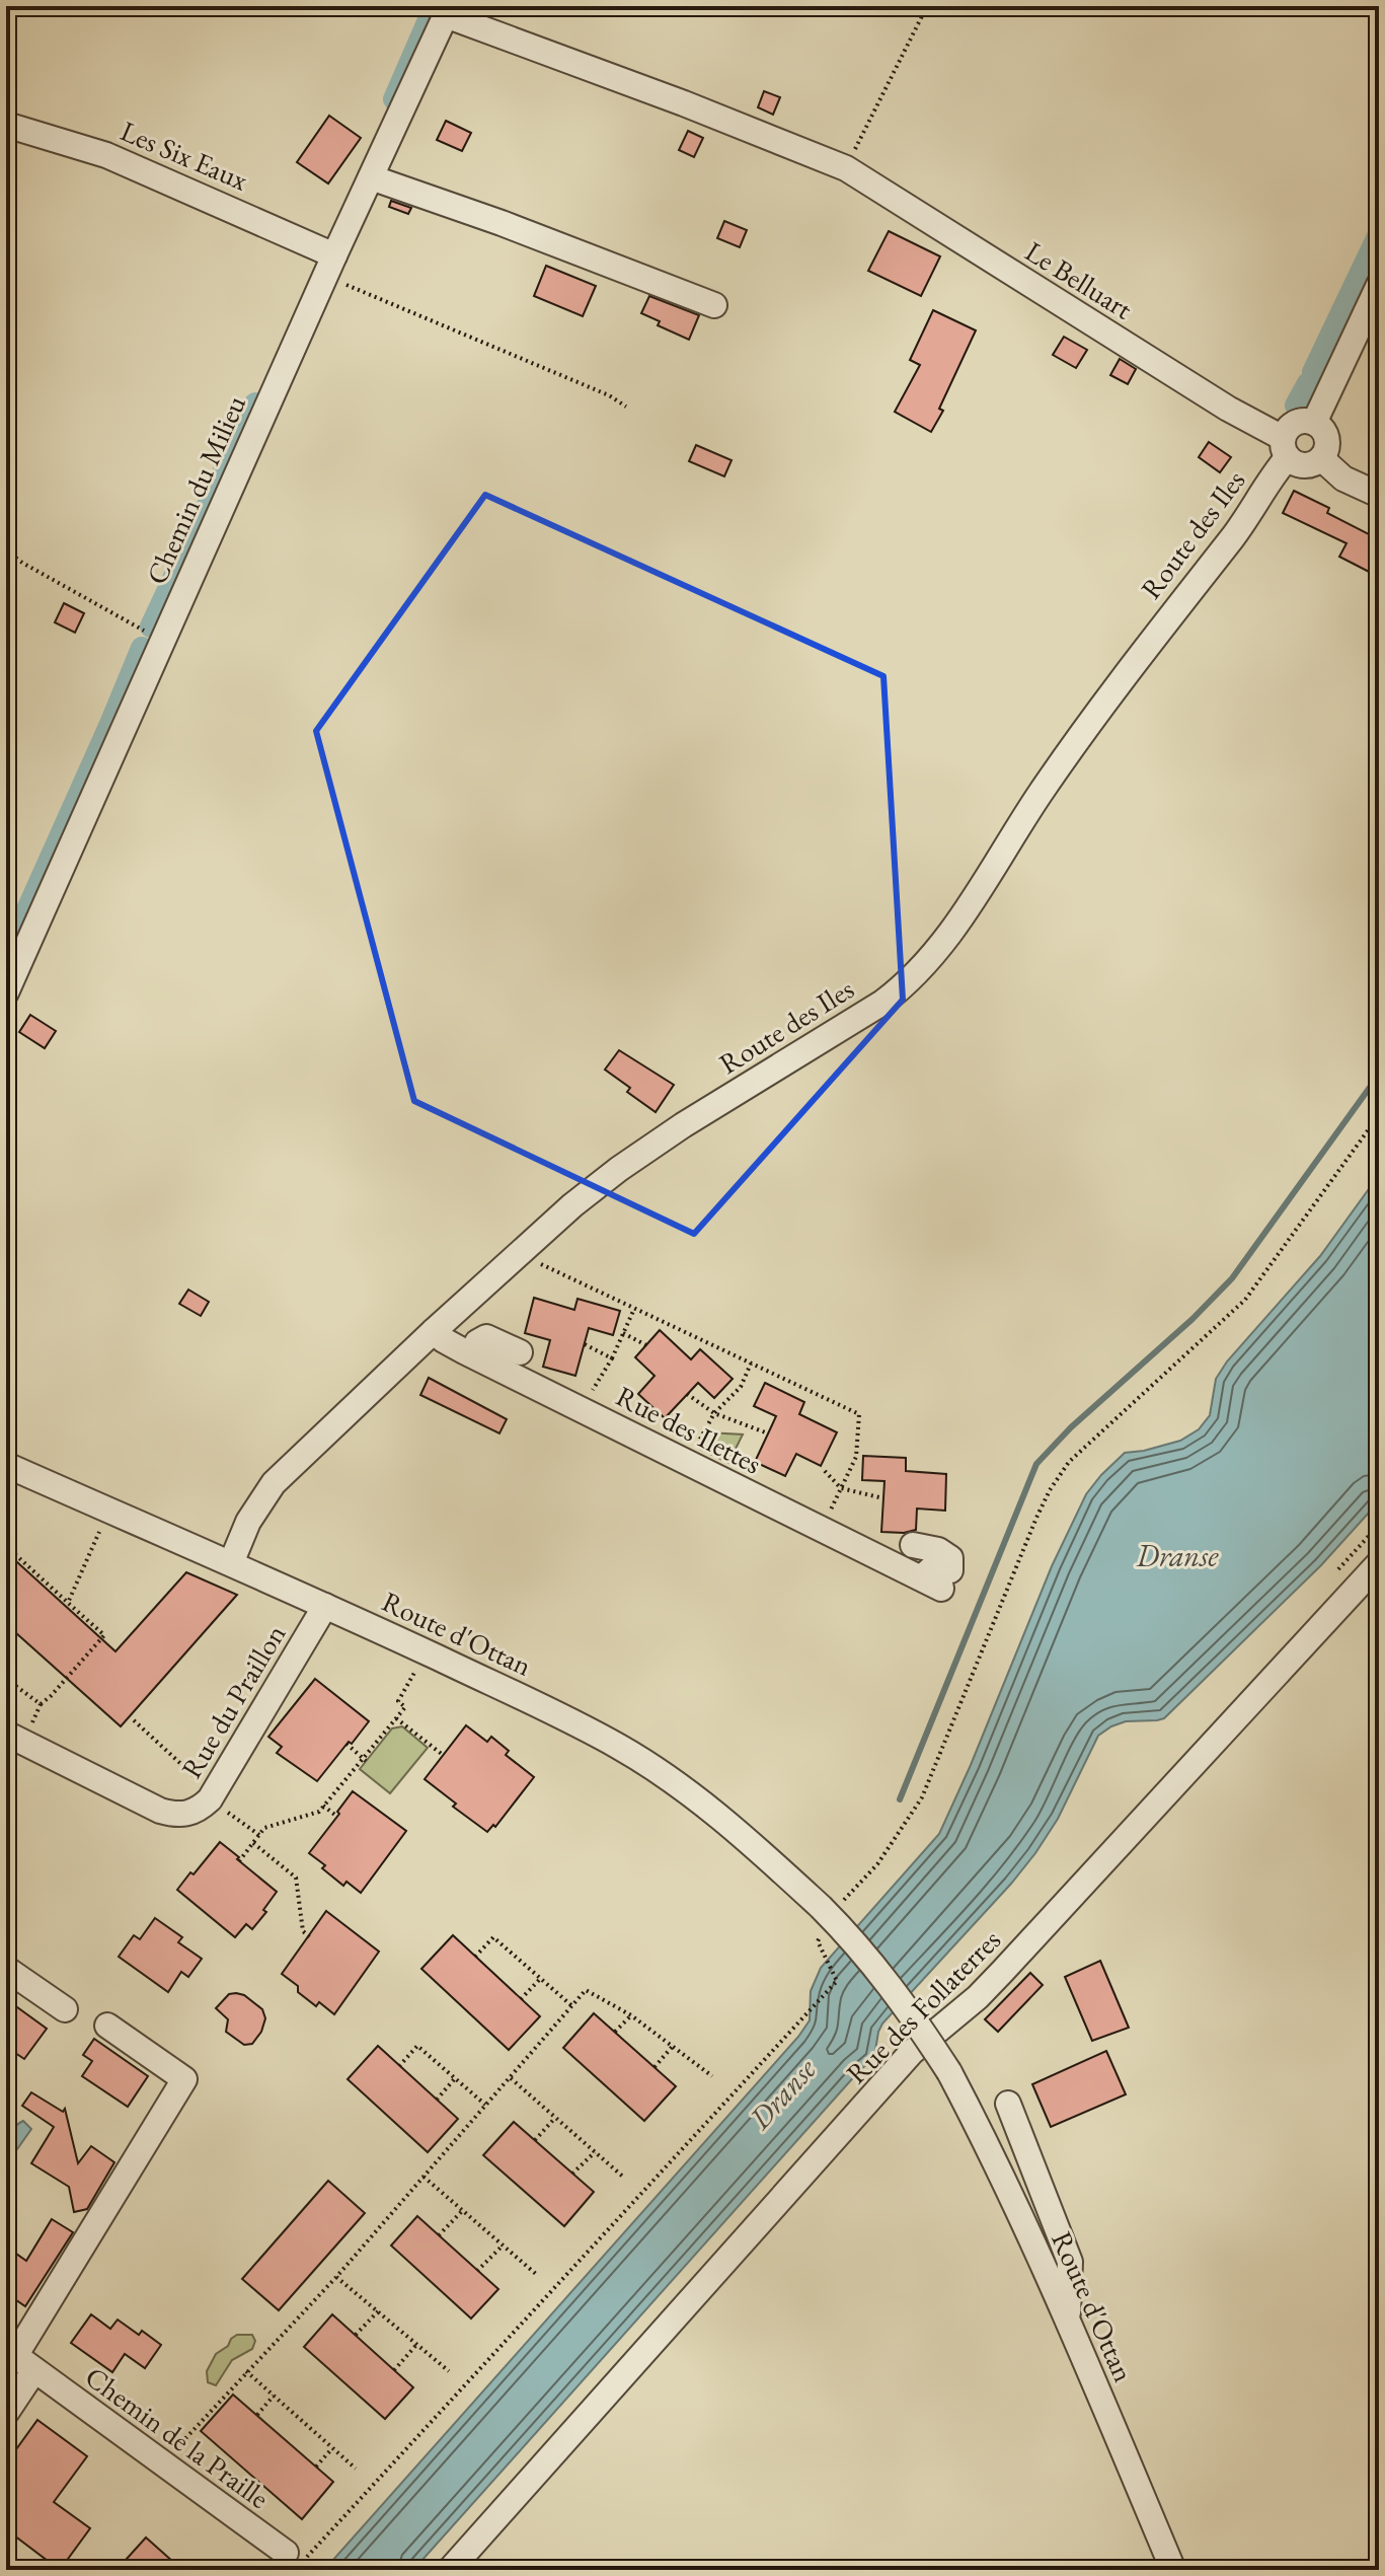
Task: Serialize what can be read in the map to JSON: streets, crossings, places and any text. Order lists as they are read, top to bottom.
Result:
{
  "streets": {
    "street": [
      "Les Six Eaux",
      "Le Belluart",
      "Chemin du Milieu",
      "Route des Iles",
      "Rue des Ilettes",
      "Route d'Ottan",
      "Rue du Praillon",
      "Rue des Follaterres",
      "Chemin de la Praille"
    ]
  },
  "crossings": [
    ["Les Six Eaux", "Chemin du Milieu"],
    ["Le Belluart", "Chemin du Milieu"],
    ["Le Belluart", "Route des Iles"],
    ["Route des Iles", "Rue des Ilettes"],
    ["Route des Iles", "Route d'Ottan"],
    ["Route d'Ottan", "Rue du Praillon"]
  ],
  "water": ["Dranse"]
}
